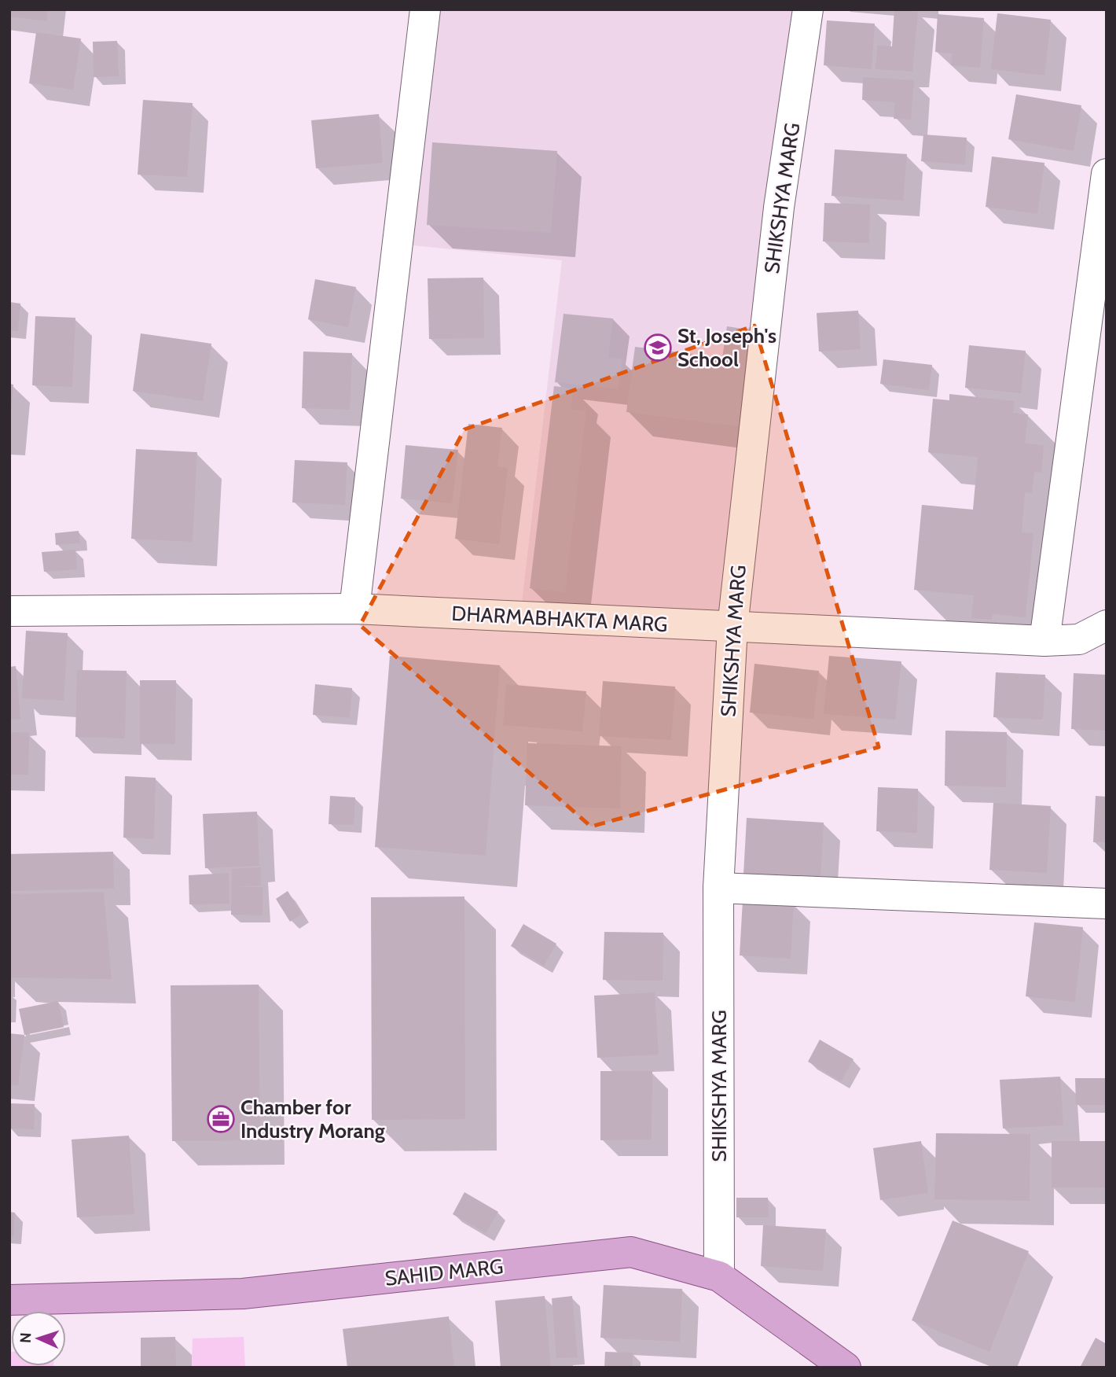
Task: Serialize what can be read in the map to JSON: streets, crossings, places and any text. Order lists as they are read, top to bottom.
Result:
{
  "streets": {
    "main road": ["SAHID MARG"],
    "street": ["SHIKSHYA MARG", "DHARMABHAKTA MARG"]
  },
  "crossings": [
    ["SHIKSHYA MARG", "DHARMABHAKTA MARG"],
    ["SHIKSHYA MARG", "SAHID MARG"]
  ],
  "places": {
    "school or university": ["St, Joseph's School"],
    "office": ["Chamber for Industry Morang"]
  },
  "north": "left"
}
